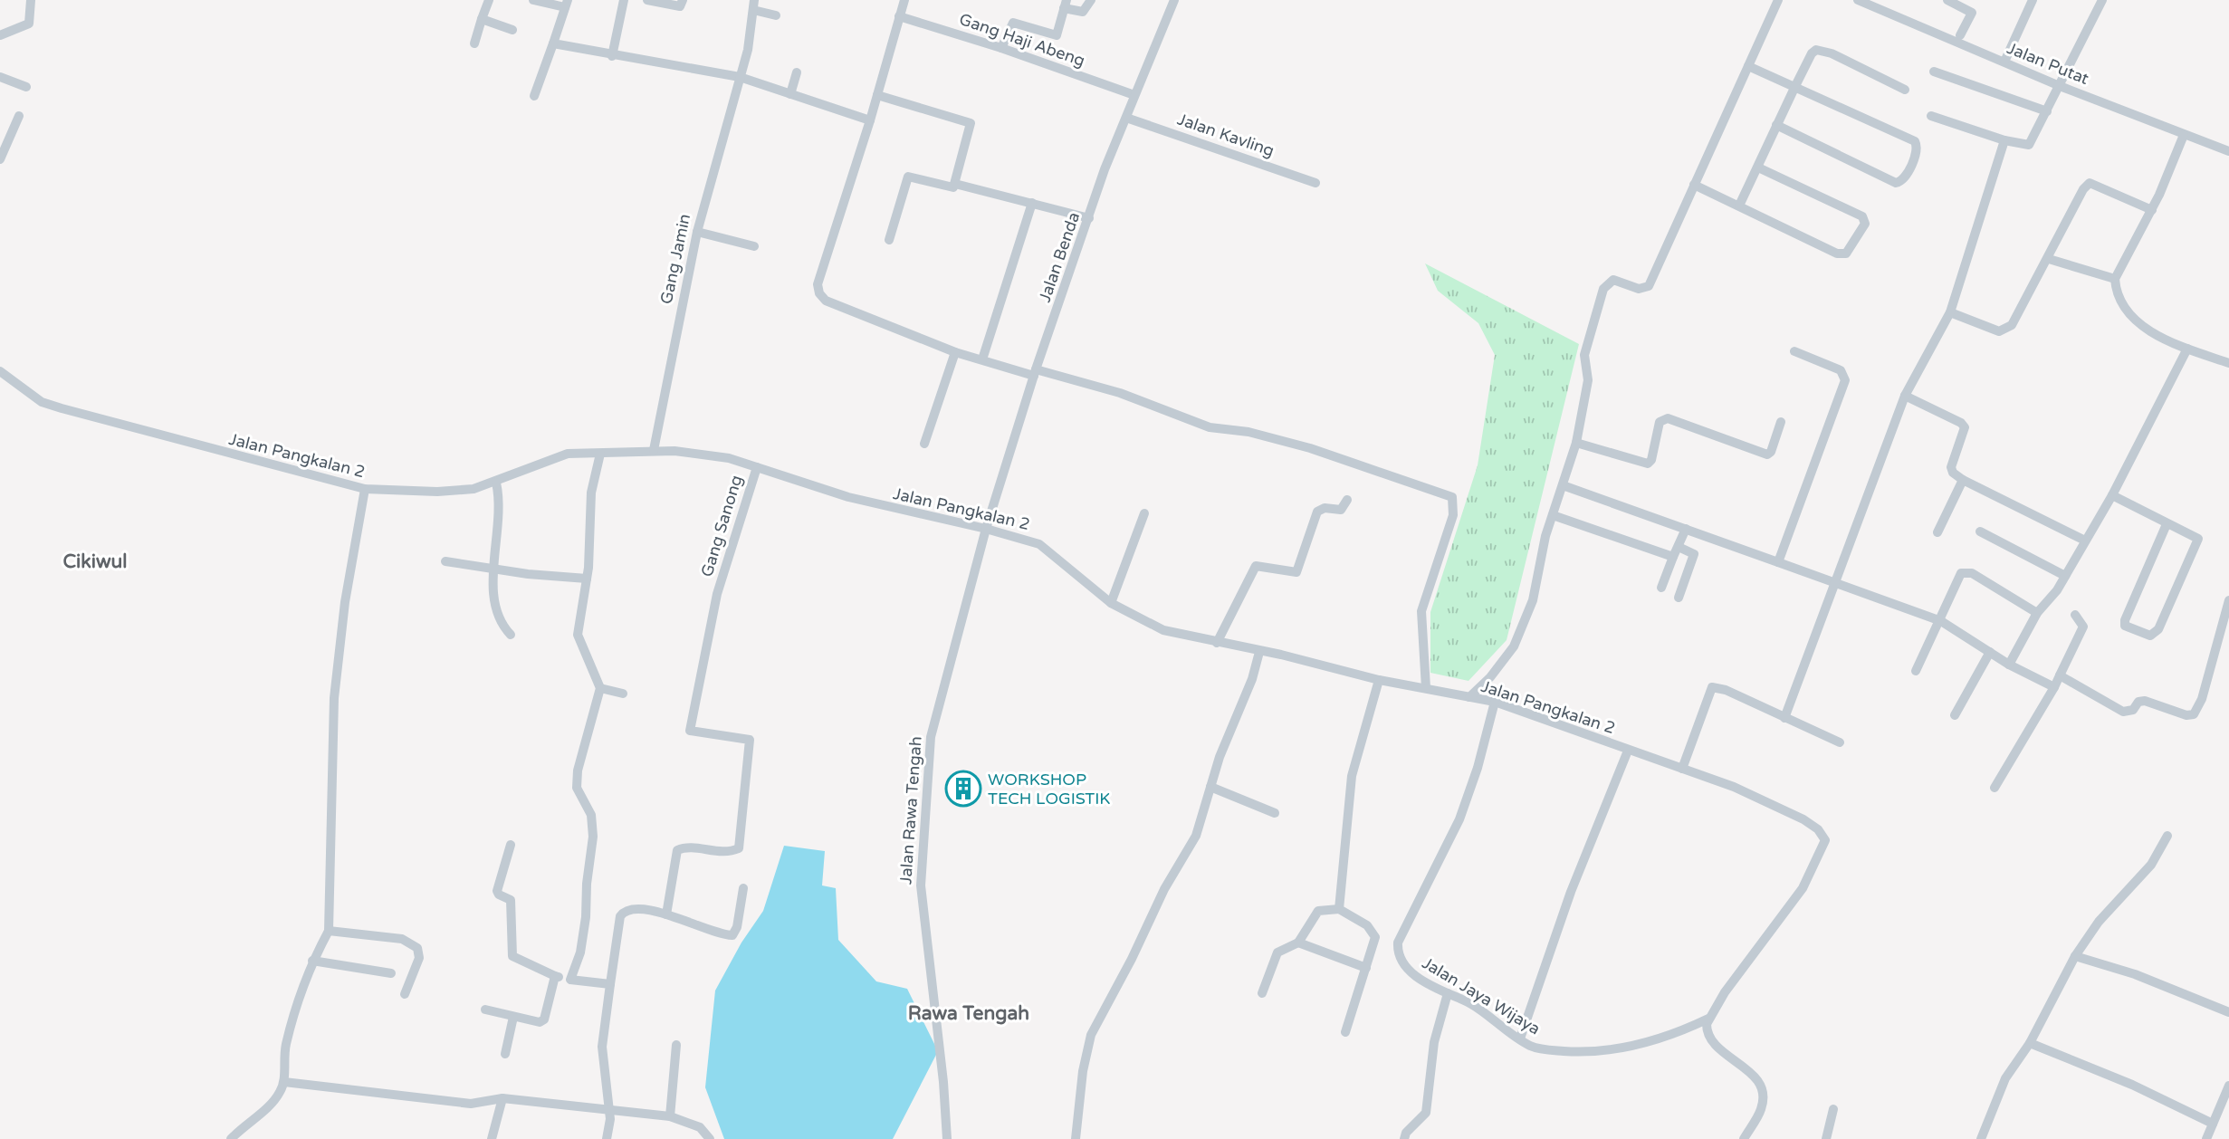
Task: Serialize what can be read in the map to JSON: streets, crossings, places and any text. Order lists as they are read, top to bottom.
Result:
{
  "streets": {
    "street": [
      "Gang Haji Abeng",
      "Jalan Putat",
      "Jalan Kavling",
      "Jalan Benda",
      "Gang Jamin",
      "Jalan Pangkalan 2",
      "Gang Sanong",
      "Jalan Rawa Tengah",
      "Jalan Jaya Wijaya"
    ]
  },
  "crossings": [
    ["Gang Haji Abeng", "Jalan Benda"],
    ["Jalan Kavling", "Jalan Benda"],
    ["Jalan Benda", "Jalan Pangkalan 2"],
    ["Jalan Benda", "Jalan Rawa Tengah"],
    ["Gang Jamin", "Jalan Pangkalan 2"],
    ["Jalan Pangkalan 2", "Gang Sanong"],
    ["Jalan Pangkalan 2", "Jalan Rawa Tengah"],
    ["Jalan Pangkalan 2", "Jalan Jaya Wijaya"]
  ],
  "districts": ["Cikiwul", "Rawa Tengah"],
  "places": {
    "building": ["WORKSHOP TECH LOGISTIK"]
  }
}
